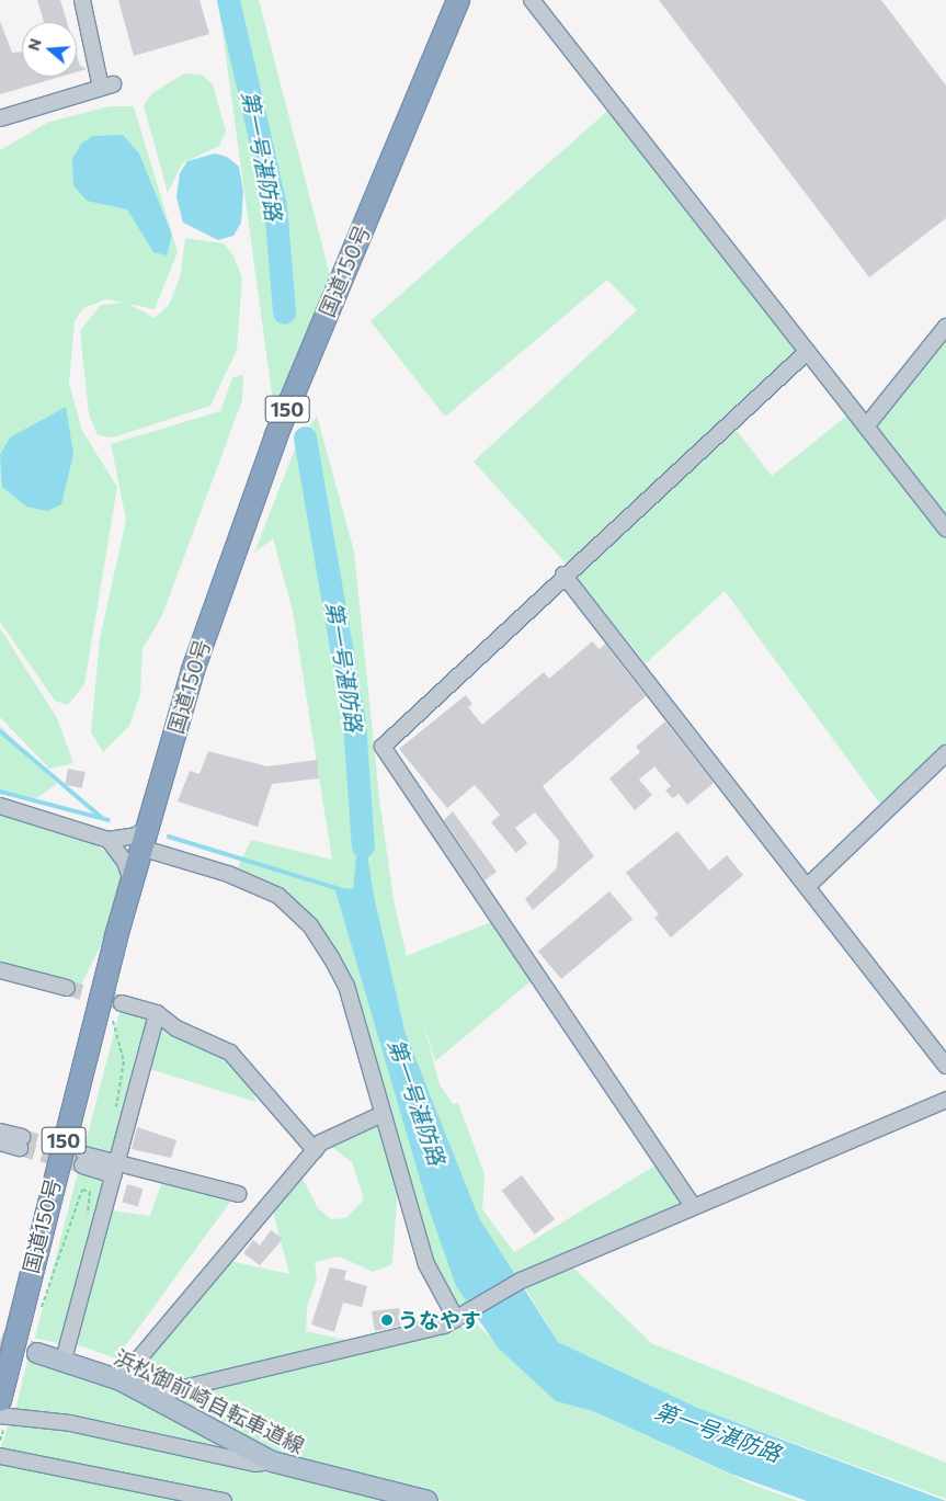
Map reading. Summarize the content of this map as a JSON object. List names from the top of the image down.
{
  "streets": {
    "highway": ["国道150号", "150"],
    "main road": ["浜松御前崎自転車道線"]
  },
  "water": ["第一号湛防路"],
  "places": ["うなやす"],
  "north": "left"
}
